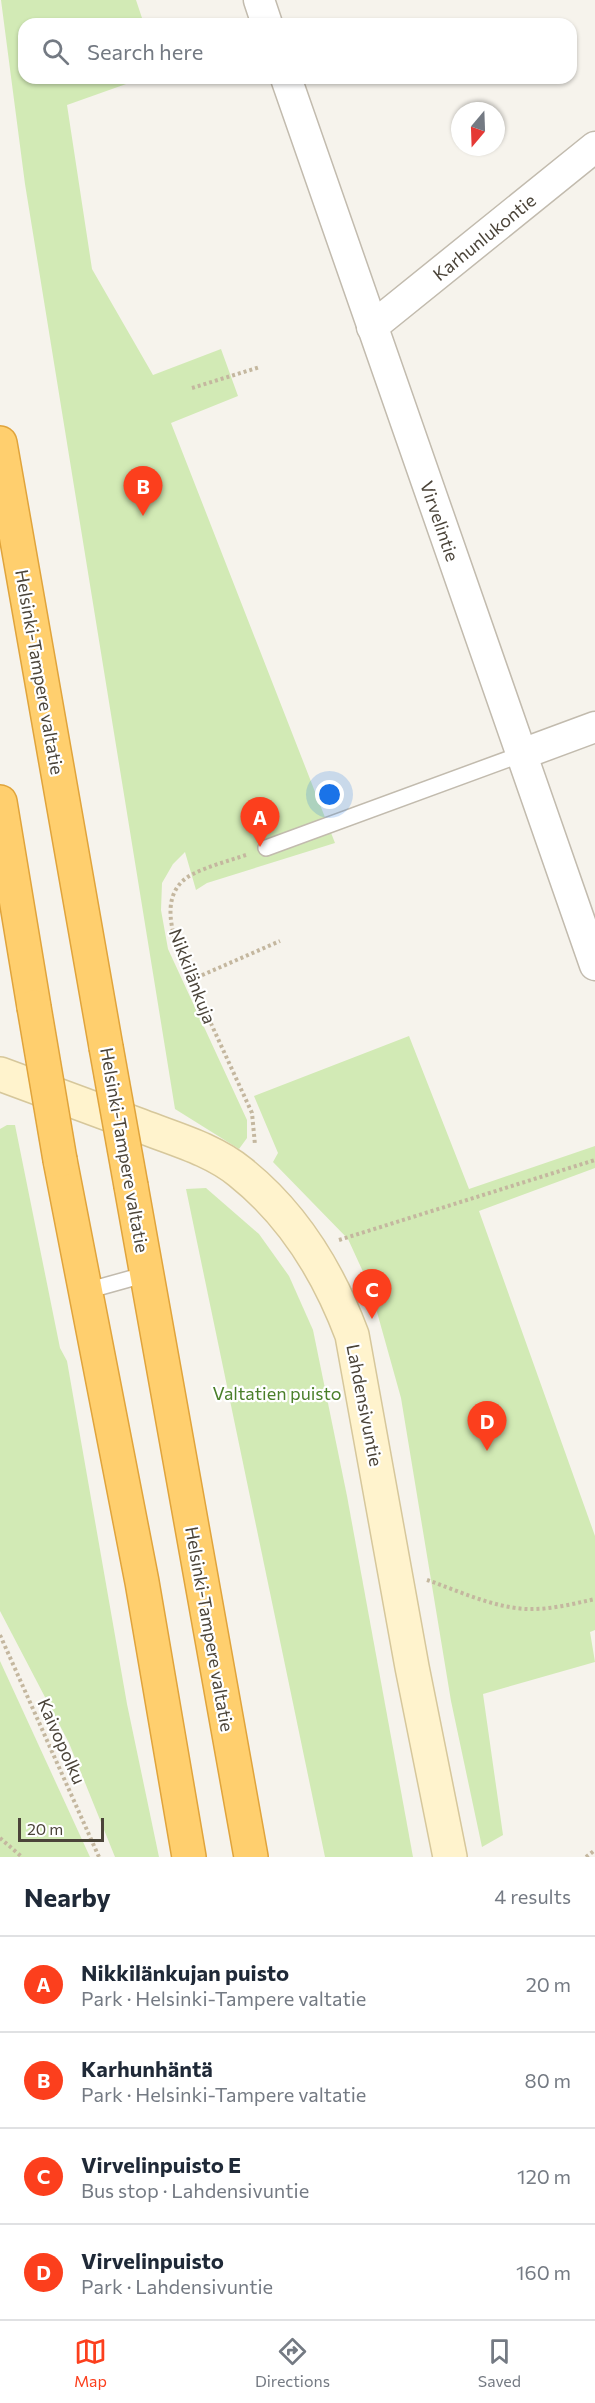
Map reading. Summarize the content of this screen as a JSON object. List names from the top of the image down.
{
  "streets": {
    "highway": ["Helsinki-Tampere valtatie"],
    "main road": ["Lahdensivuntie"],
    "street": ["Karhunlukontie", "Virvelintie"],
    "path": ["Nikkilänkuja", "Kaivopolku"]
  },
  "crossings": [
    ["Karhunlukontie", "Virvelintie"],
    ["Nikkilänkuja", "Lahdensivuntie"]
  ],
  "parks": ["Valtatien puisto"],
  "scale_bar": "20 m",
  "north": "bottom",
  "page": {
    "search": "Search here",
    "pins": [
      "B",
      "A",
      "C",
      "D"
    ],
    "scale": "20 m",
    "heading": ["Nearby", "4 results"],
    "list": [
      {
        "mark": "A",
        "name": "Nikkilänkujan puisto",
        "note": "Park · Helsinki-Tampere valtatie",
        "value": "20 m"
      },
      {
        "mark": "B",
        "name": "Karhunhäntä",
        "note": "Park · Helsinki-Tampere valtatie",
        "value": "80 m"
      },
      {
        "mark": "C",
        "name": "Virvelinpuisto E",
        "note": "Bus stop · Lahdensivuntie",
        "value": "120 m"
      },
      {
        "mark": "D",
        "name": "Virvelinpuisto",
        "note": "Park · Lahdensivuntie",
        "value": "160 m"
      }
    ],
    "nav": ["Map", "Directions", "Saved"]
  }
}
